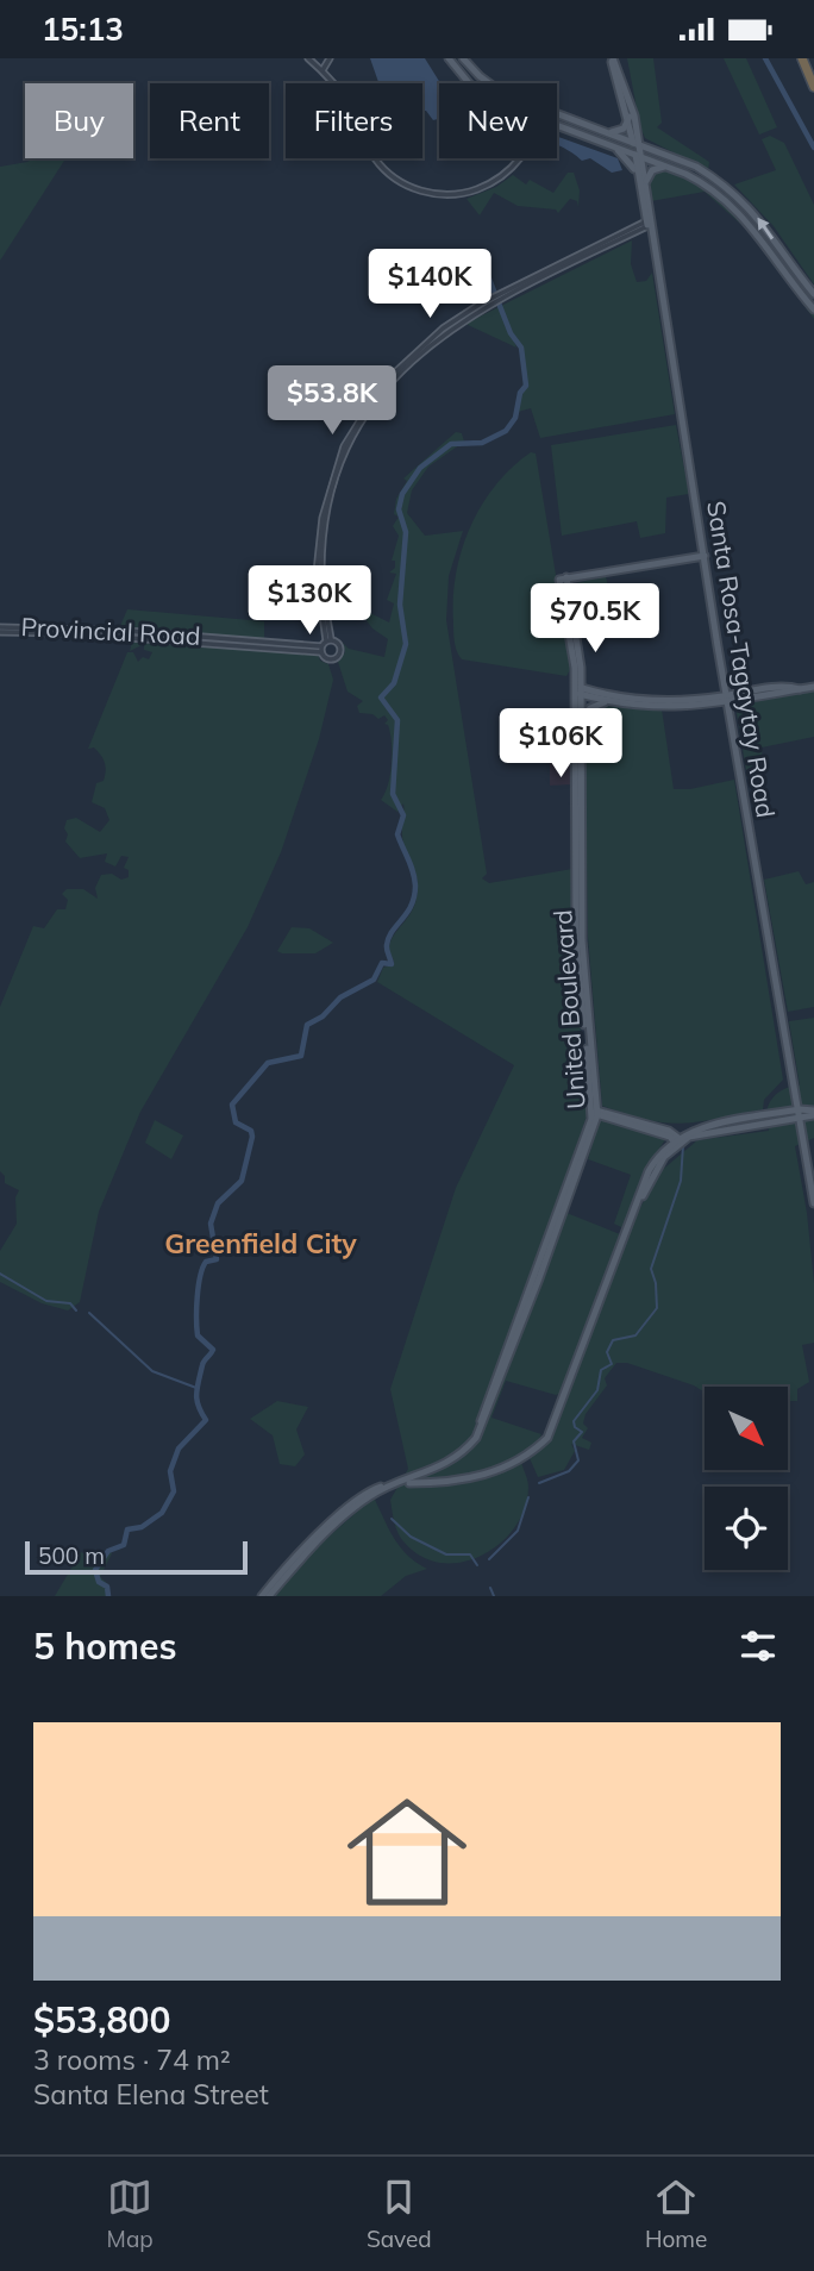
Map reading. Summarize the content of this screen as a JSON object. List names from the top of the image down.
{
  "streets": {
    "main road": ["Santa Rosa-Tagaytay Road", "United Boulevard"],
    "street": ["Provincial Road"]
  },
  "crossings": [
    ["Provincial Road", "Santa Rosa-Tagaytay Road"],
    ["Santa Rosa-Tagaytay Road", "United Boulevard"]
  ],
  "districts": ["Greenfield City"],
  "scale_bar": "500 m",
  "north": "bottom right",
  "page": {
    "status": "15:13",
    "chip": [
      "Buy",
      "Rent",
      "Filters",
      "New"
    ],
    "price": [
      "$140K",
      "$53.8K",
      "$130K",
      "$70.5K",
      "$106K"
    ],
    "scale": "500 m",
    "heading": "5 homes",
    "list": [
      {
        "name": "$53,800",
        "note": "3 rooms · 74 m² · Santa Elena Street"
      }
    ],
    "tabs": ["Map", "Saved", "Home"]
  }
}
